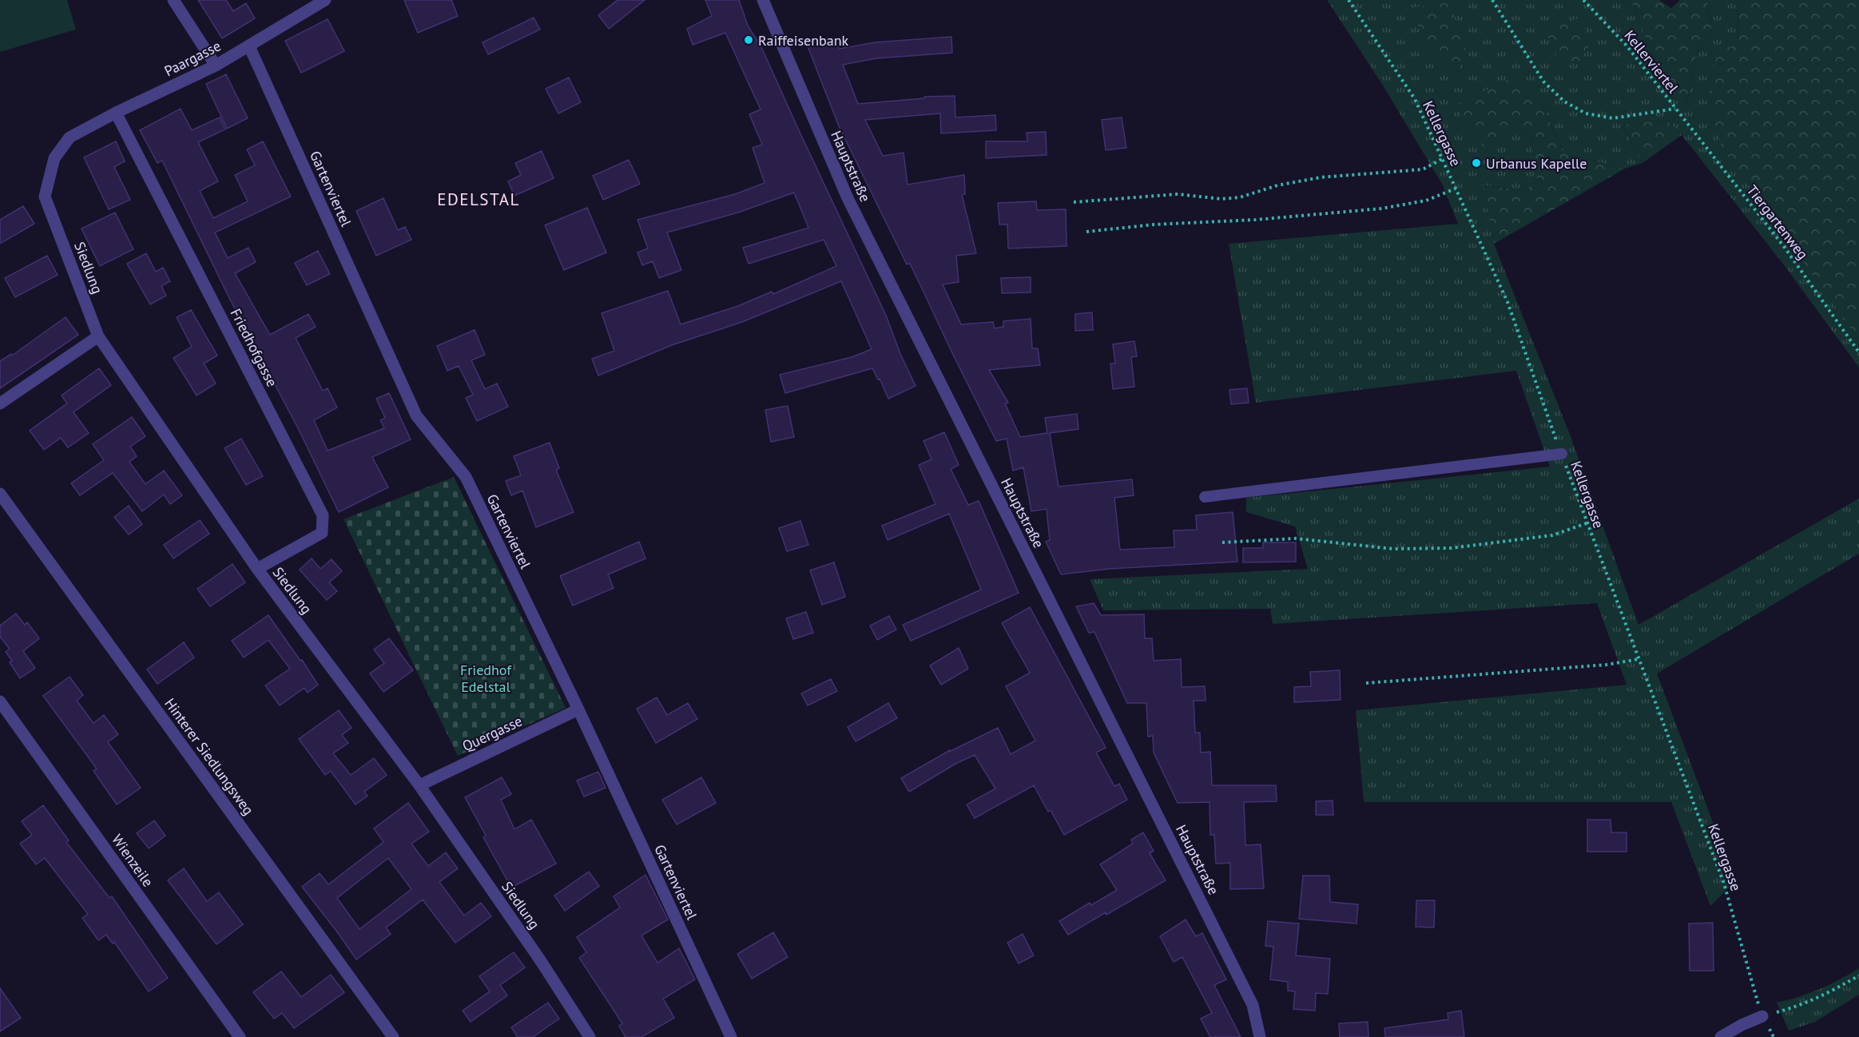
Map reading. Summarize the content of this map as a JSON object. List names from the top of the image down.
{
  "streets": {
    "street": [
      "Paargasse",
      "Hauptstraße",
      "Gartenviertel",
      "Siedlung",
      "Friedhofgasse",
      "Quergasse",
      "Hinterer Siedlungsweg",
      "Wienzeile"
    ],
    "path": ["Kellerviertel", "Kellergasse", "Tiergartenweg"]
  },
  "crossings": [
    ["Paargasse", "Gartenviertel"],
    ["Paargasse", "Siedlung"],
    ["Paargasse", "Friedhofgasse"],
    ["Kellerviertel", "Tiergartenweg"],
    ["Gartenviertel", "Quergasse"],
    ["Siedlung", "Friedhofgasse"],
    ["Siedlung", "Quergasse"]
  ],
  "districts": ["EDELSTAL"],
  "parks": ["Friedhof Edelstal"],
  "places": ["Raiffeisenbank", "Urbanus Kapelle"]
}
